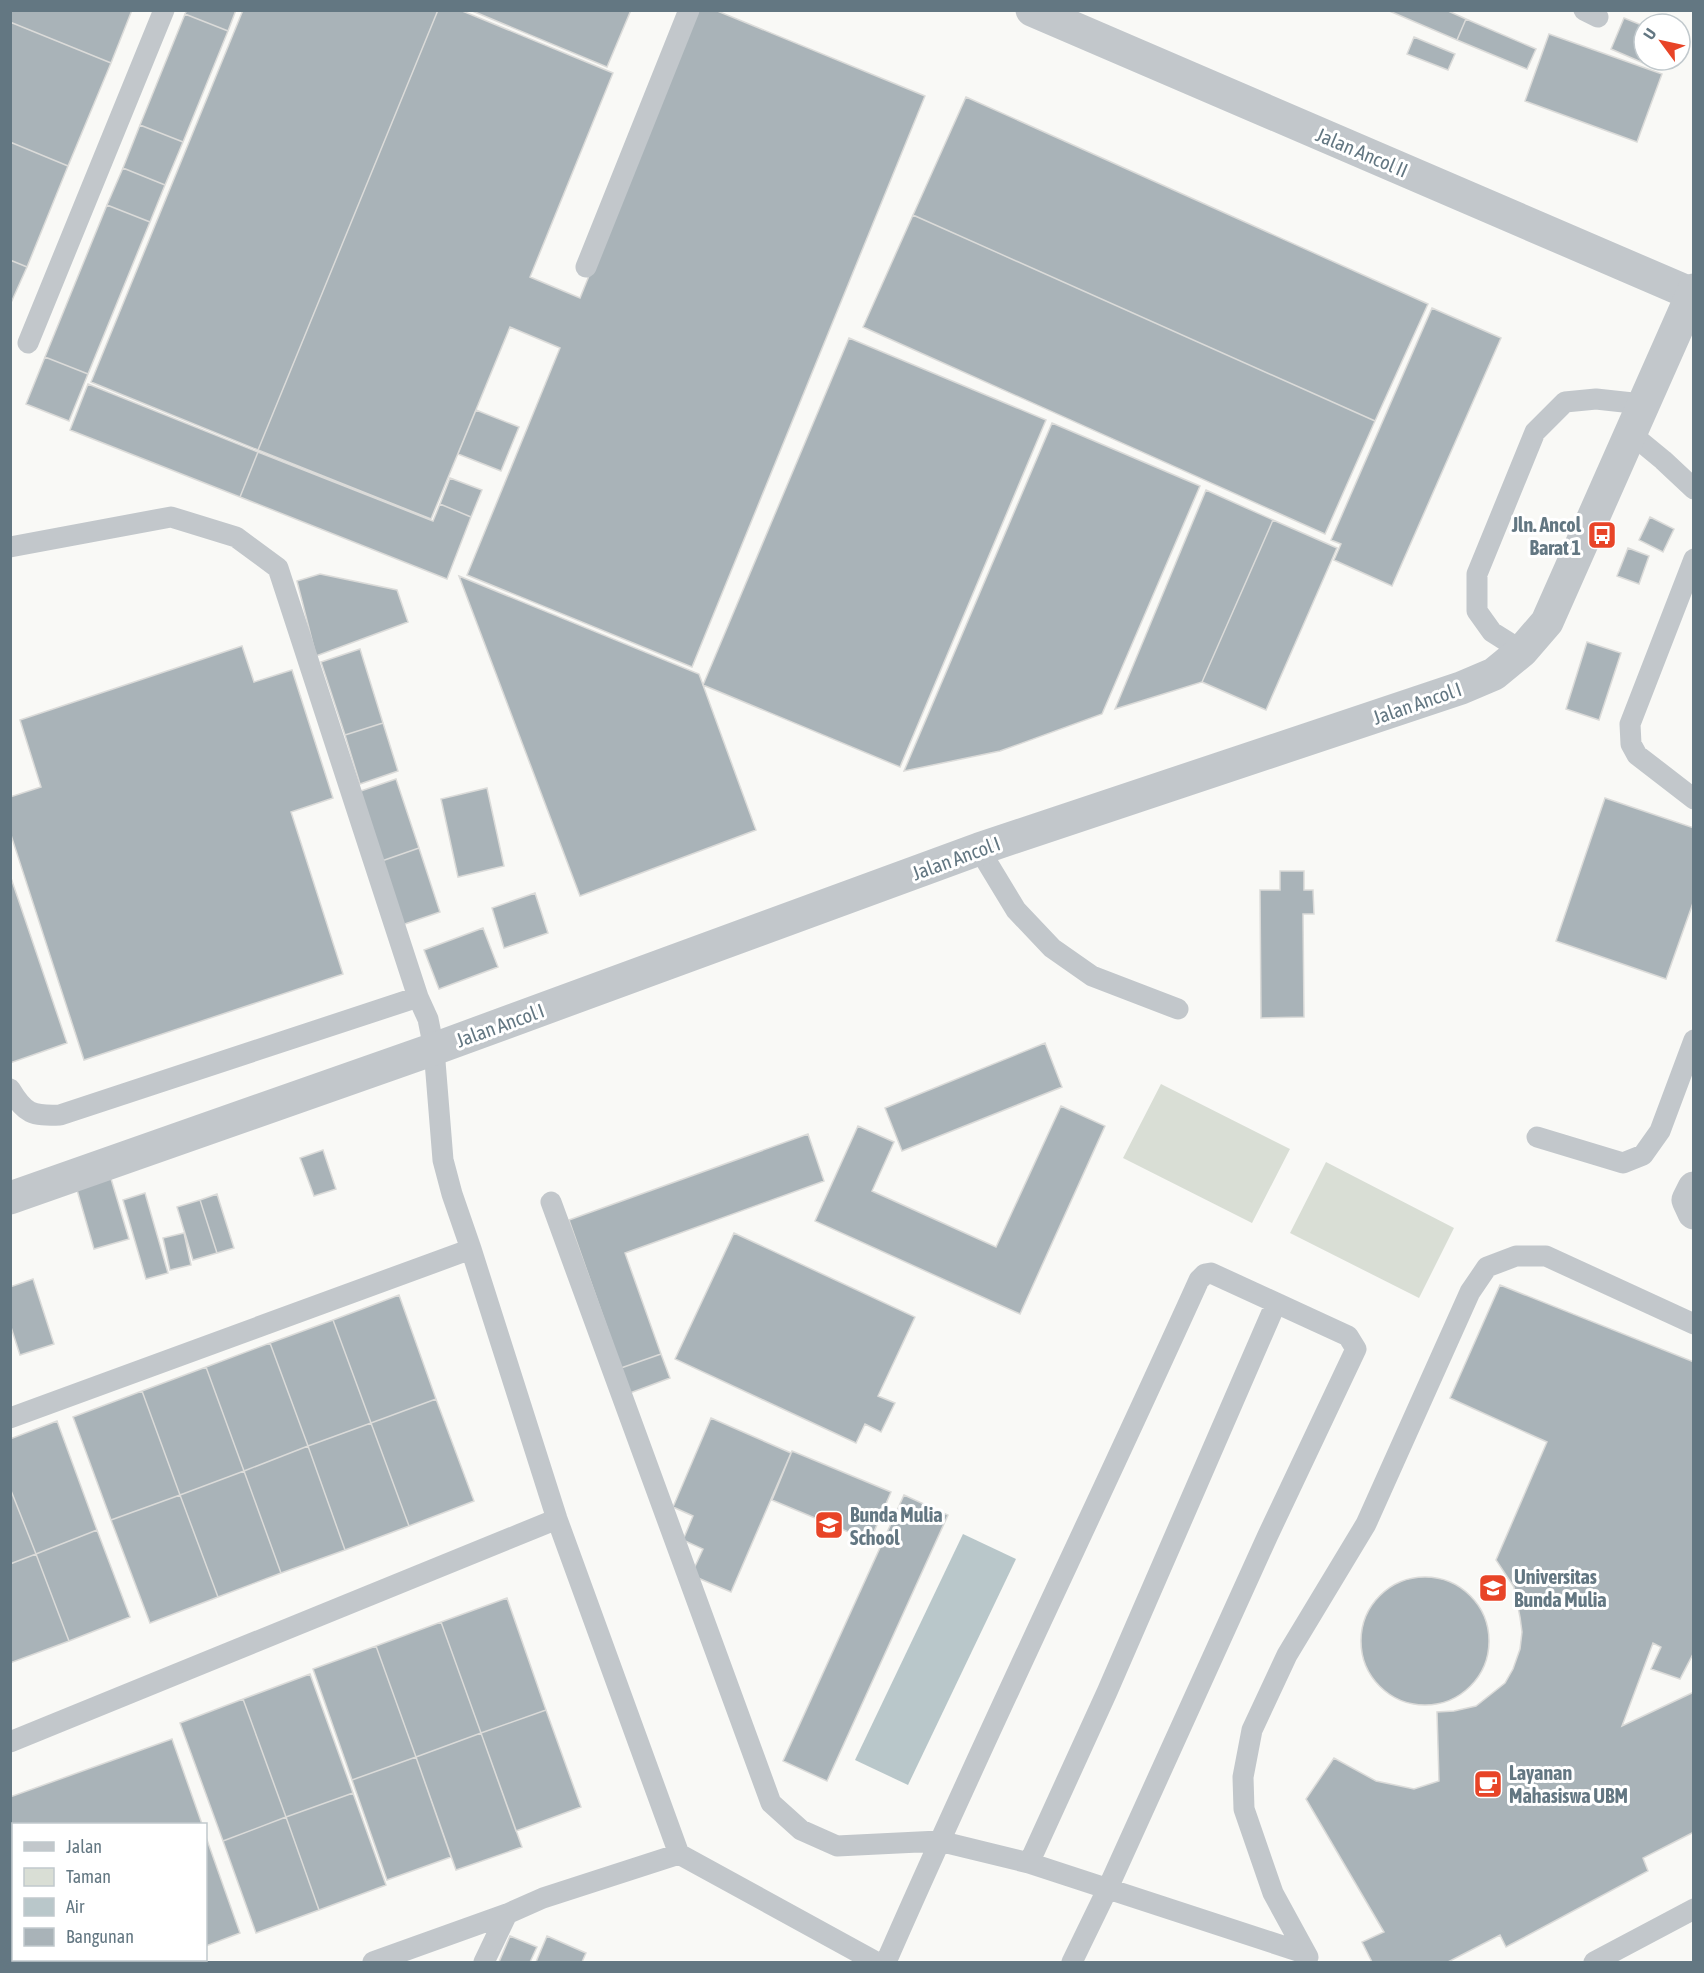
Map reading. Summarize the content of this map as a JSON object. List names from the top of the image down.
{
  "streets": {
    "street": ["Jalan Ancol II", "Jalan Ancol I"]
  },
  "crossings": [
    ["Jalan Ancol II", "Jalan Ancol I"]
  ],
  "places": {
    "bus stop": ["Jln. Ancol Barat 1"],
    "school or university": ["Bunda Mulia School", "Universitas Bunda Mulia"],
    "cafe": ["Layanan Mahasiswa UBM"]
  },
  "legend": [
    "Jalan",
    "Taman",
    "Air",
    "Bangunan"
  ],
  "north": "top left"
}
